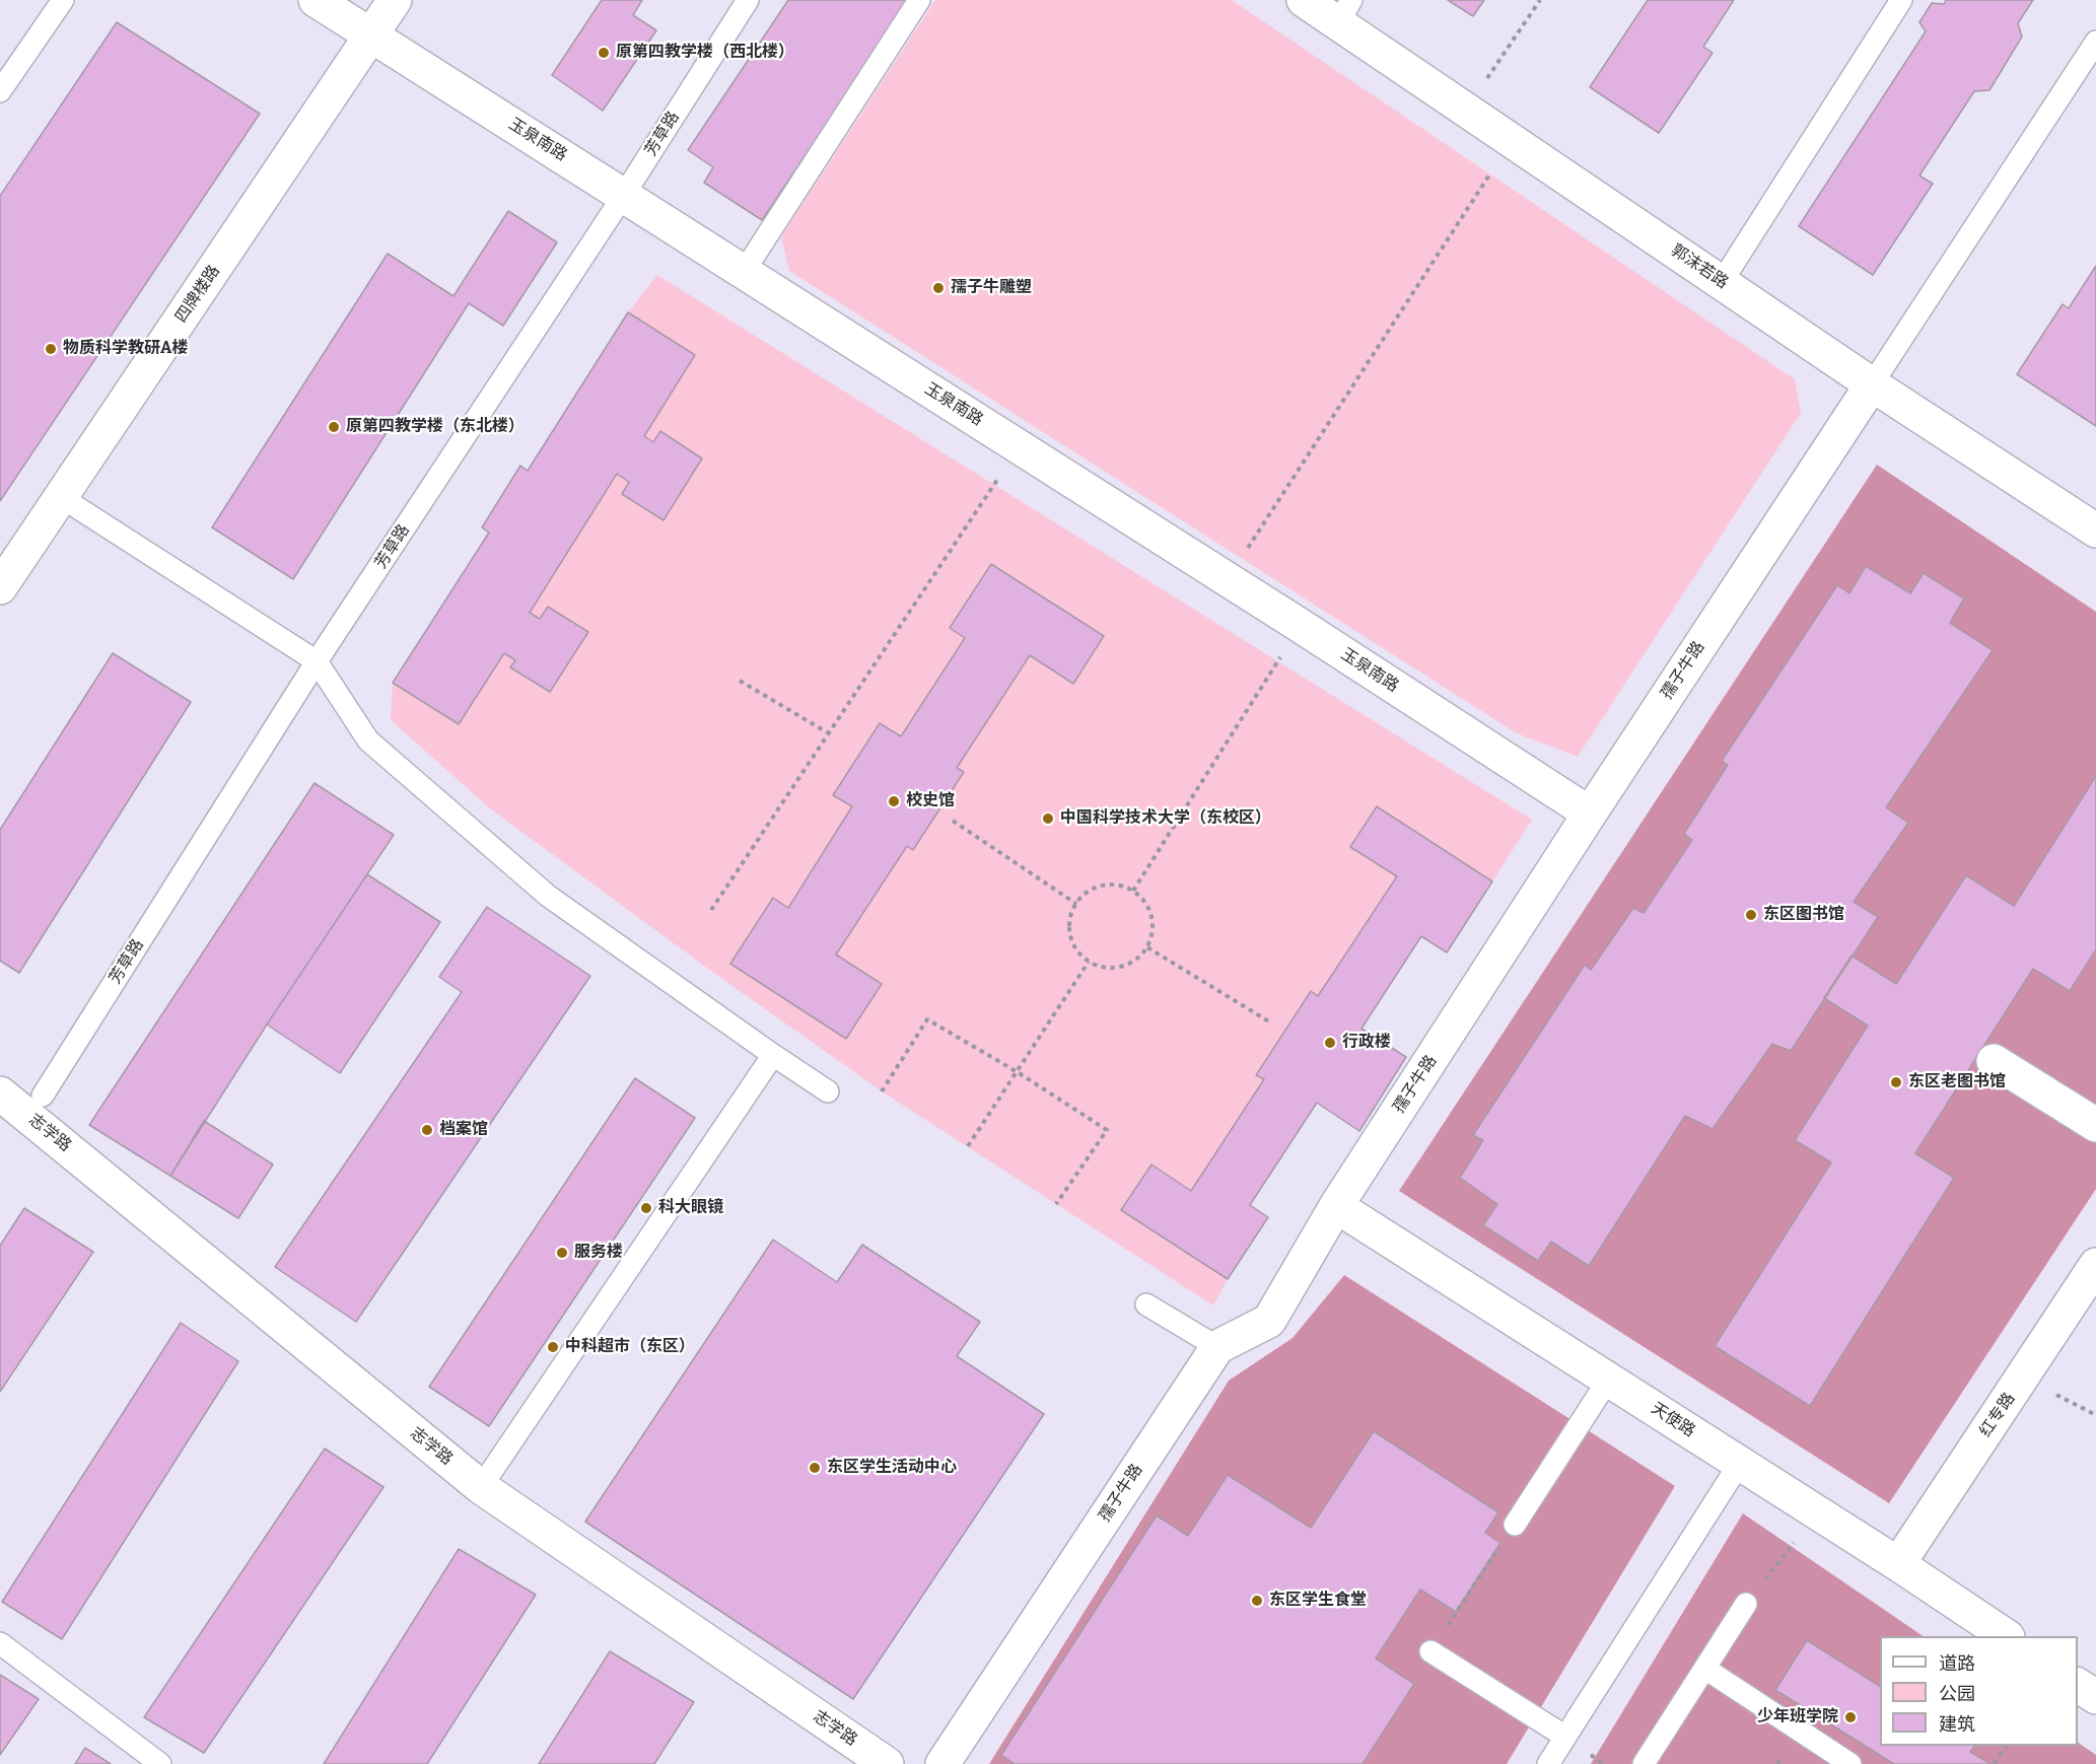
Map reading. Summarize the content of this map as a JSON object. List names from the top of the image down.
{
  "streets": {
    "street": [
      "玉泉南路",
      "郭沫若路",
      "四牌楼路",
      "孺子牛路",
      "志学路",
      "红专路",
      "天使路"
    ],
    "lane": ["芳草路"]
  },
  "crossings": [
    ["芳草路", "玉泉南路"],
    ["玉泉南路", "四牌楼路"],
    ["玉泉南路", "孺子牛路"],
    ["郭沫若路", "孺子牛路"],
    ["孺子牛路", "天使路"],
    ["红专路", "天使路"]
  ],
  "places": [
    "原第四教学楼（西北楼）",
    "孺子牛雕塑",
    "物质科学教研A楼",
    "原第四教学楼（东北楼）",
    "校史馆",
    "中国科学技术大学（东校区）",
    "东区图书馆",
    "行政楼",
    "东区老图书馆",
    "档案馆",
    "科大眼镜",
    "服务楼",
    "中科超市（东区）",
    "东区学生活动中心",
    "东区学生食堂",
    "少年班学院"
  ],
  "legend": ["道路", "公园", "建筑"]
}
